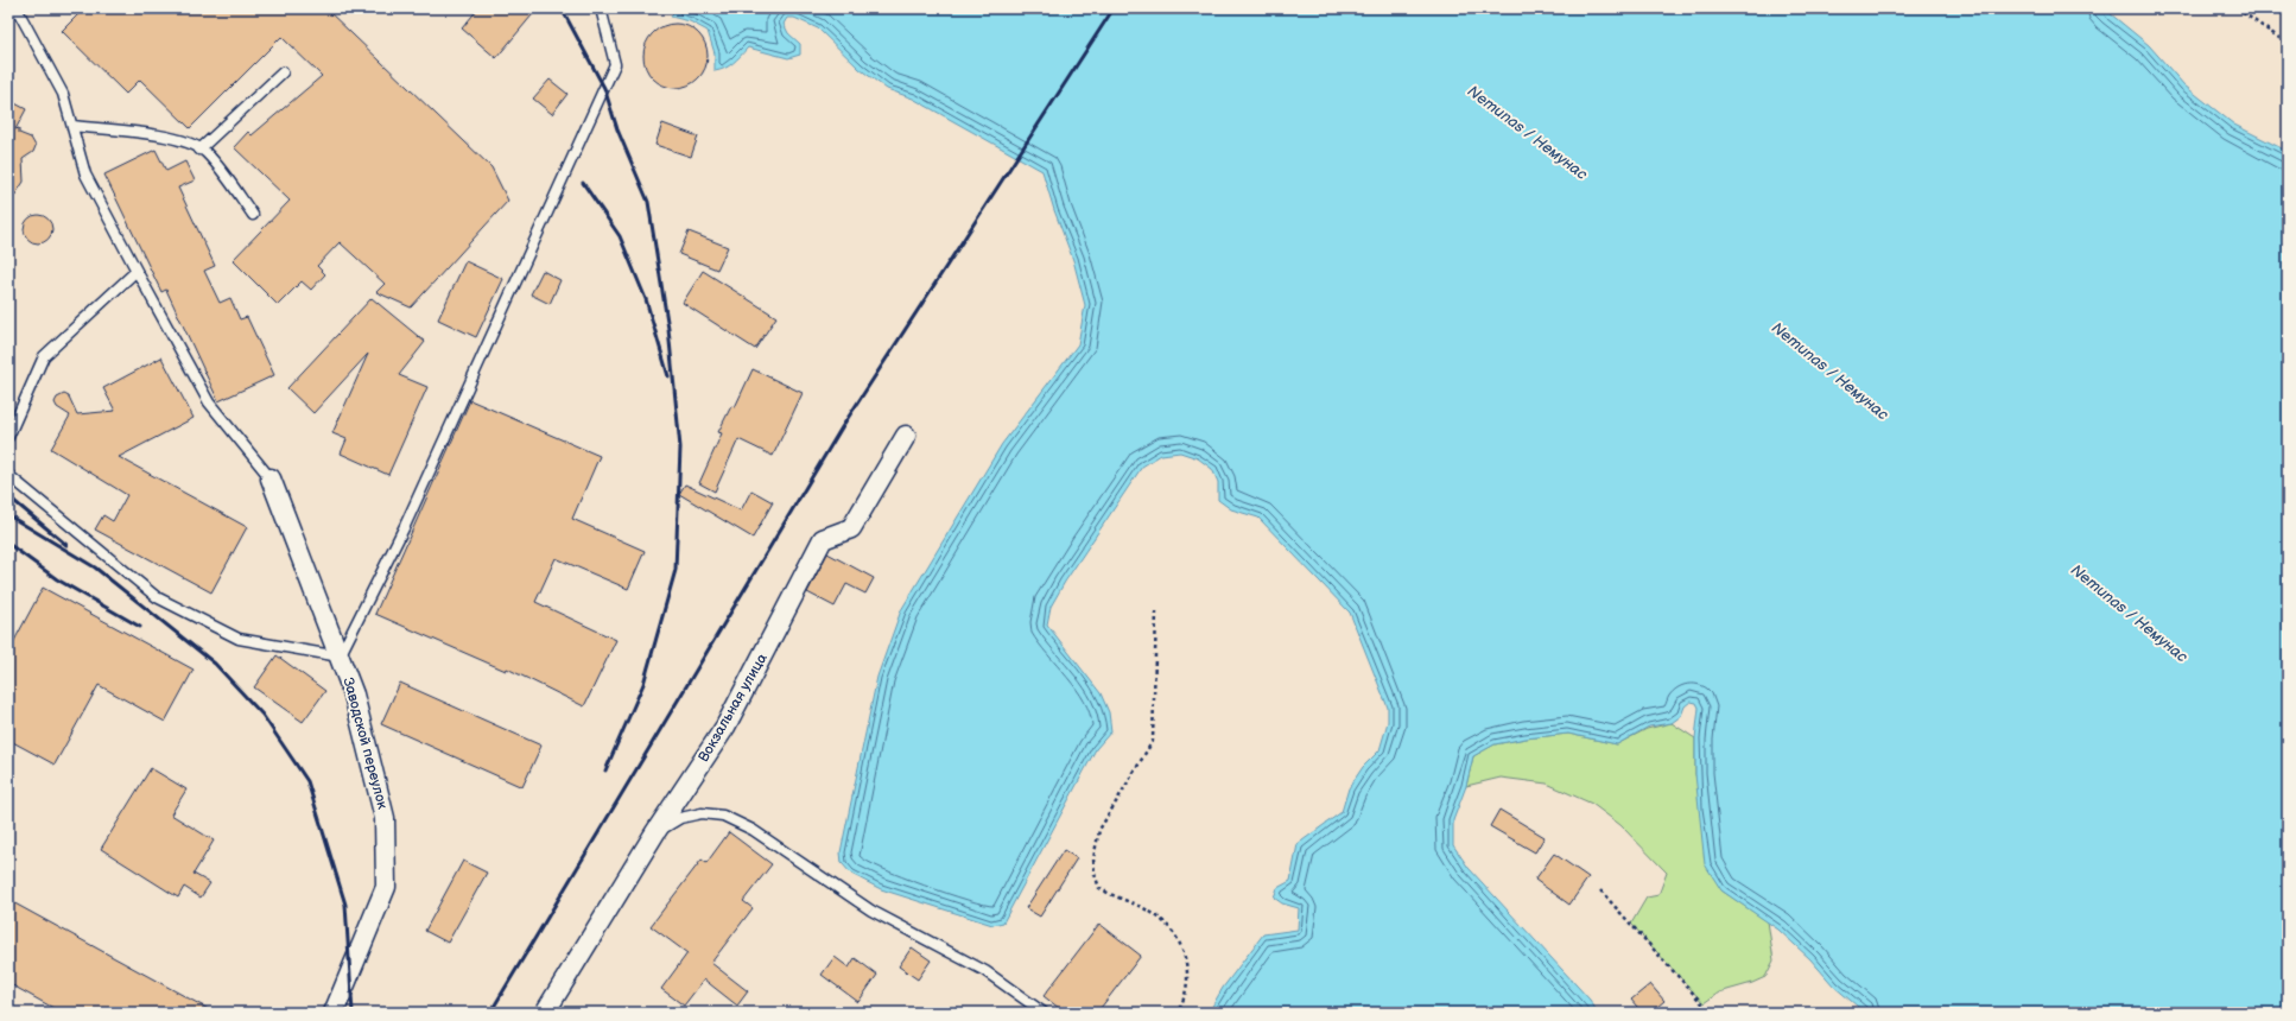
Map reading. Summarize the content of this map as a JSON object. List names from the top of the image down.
{
  "streets": {
    "street": ["Вокзальная улица", "Заводской переулок"]
  },
  "water": ["Nemunas / Немунас"]
}
